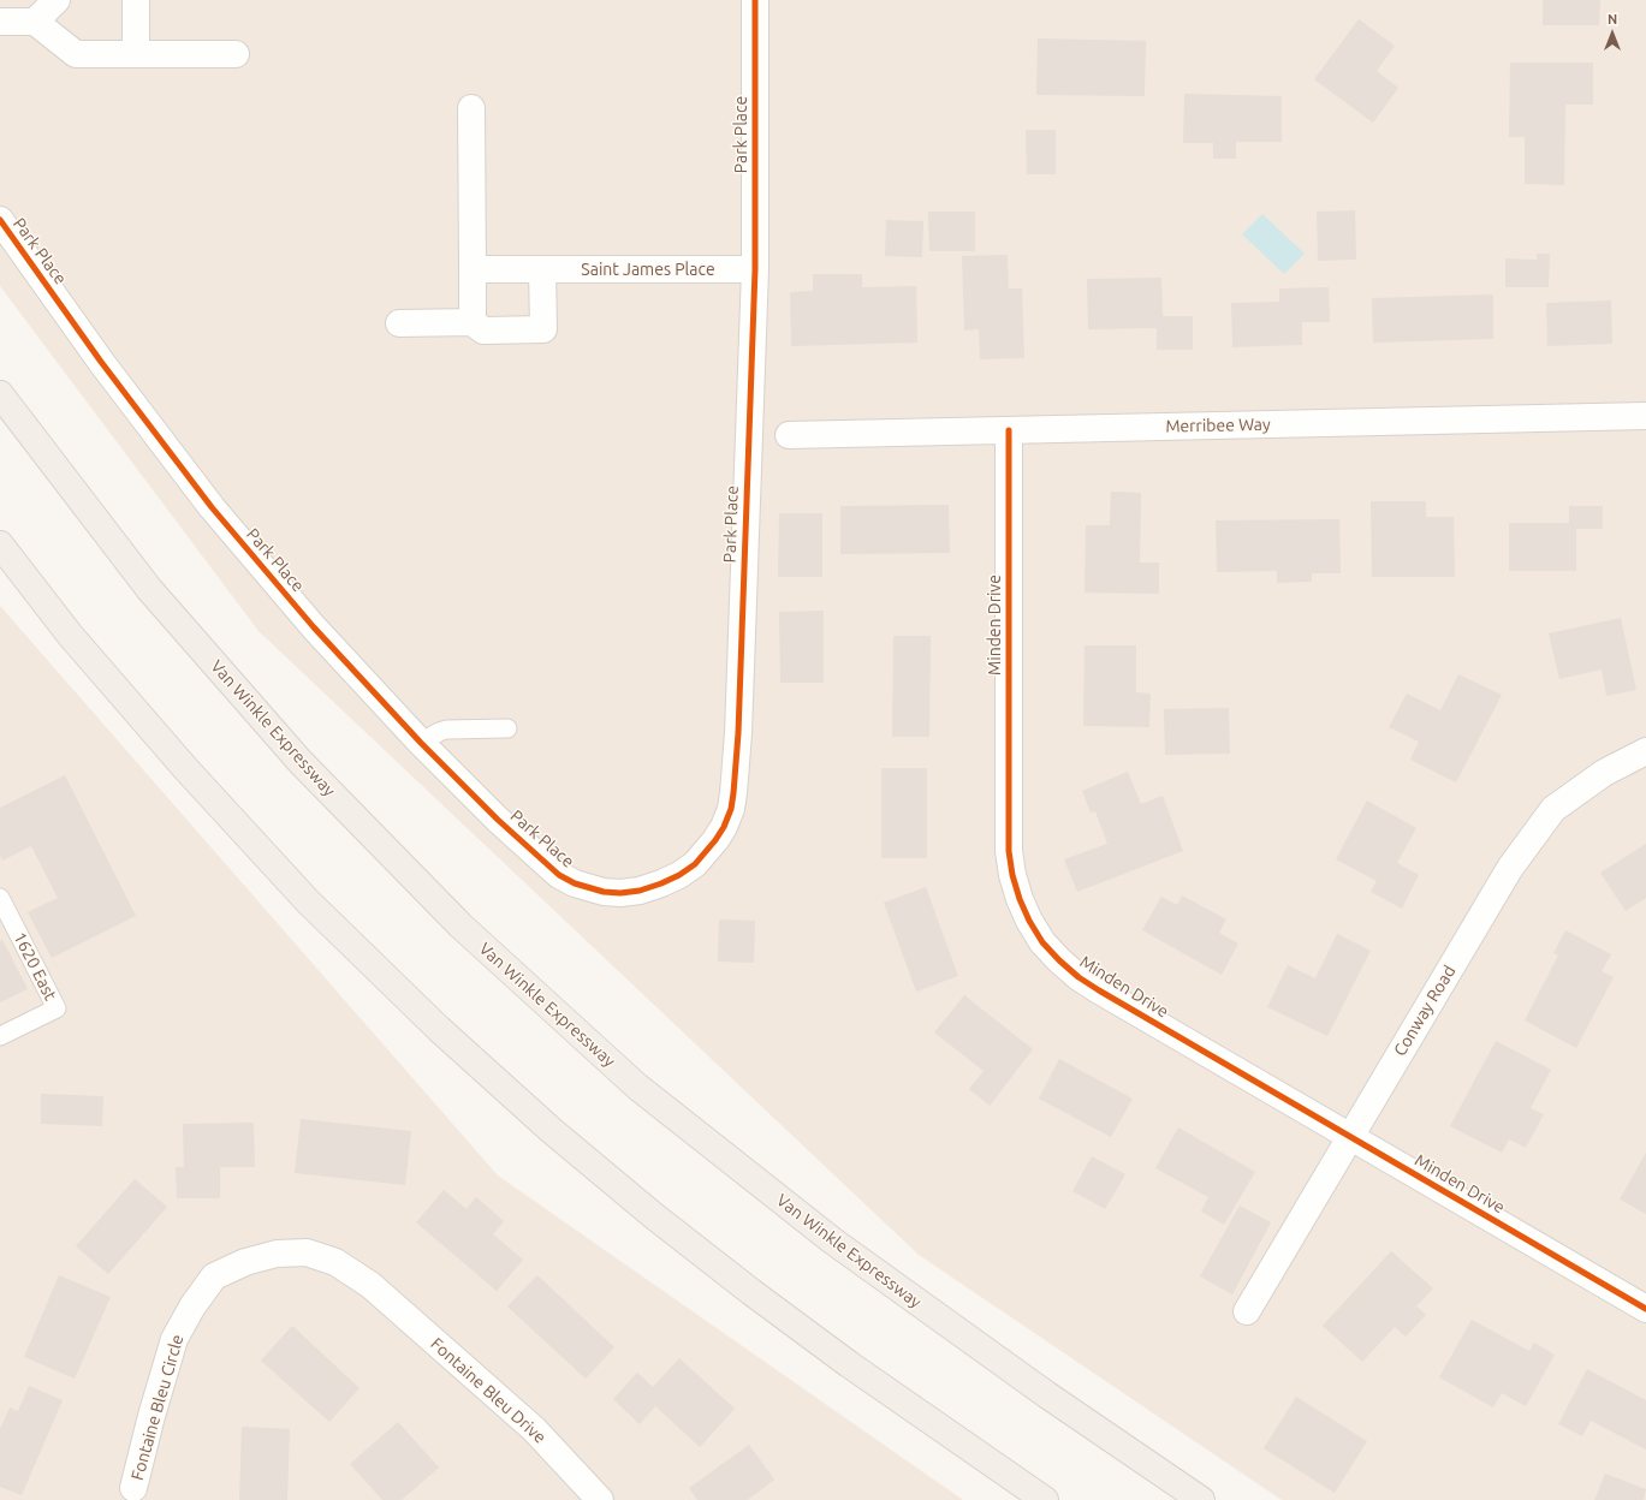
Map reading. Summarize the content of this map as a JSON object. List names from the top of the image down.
{
  "streets": {
    "main road": ["Van Winkle Expressway"],
    "street": [
      "Park Place",
      "Saint James Place",
      "Merribee Way",
      "Minden Drive",
      "Conway Road",
      "Fontaine Bleu Drive",
      "Fontaine Bleu Circle"
    ],
    "lane": ["1620 East"]
  },
  "crossings": [
    ["Park Place", "Saint James Place"],
    ["Merribee Way", "Minden Drive"],
    ["Minden Drive", "Conway Road"],
    ["Fontaine Bleu Drive", "Fontaine Bleu Circle"]
  ],
  "north": "top"
}
